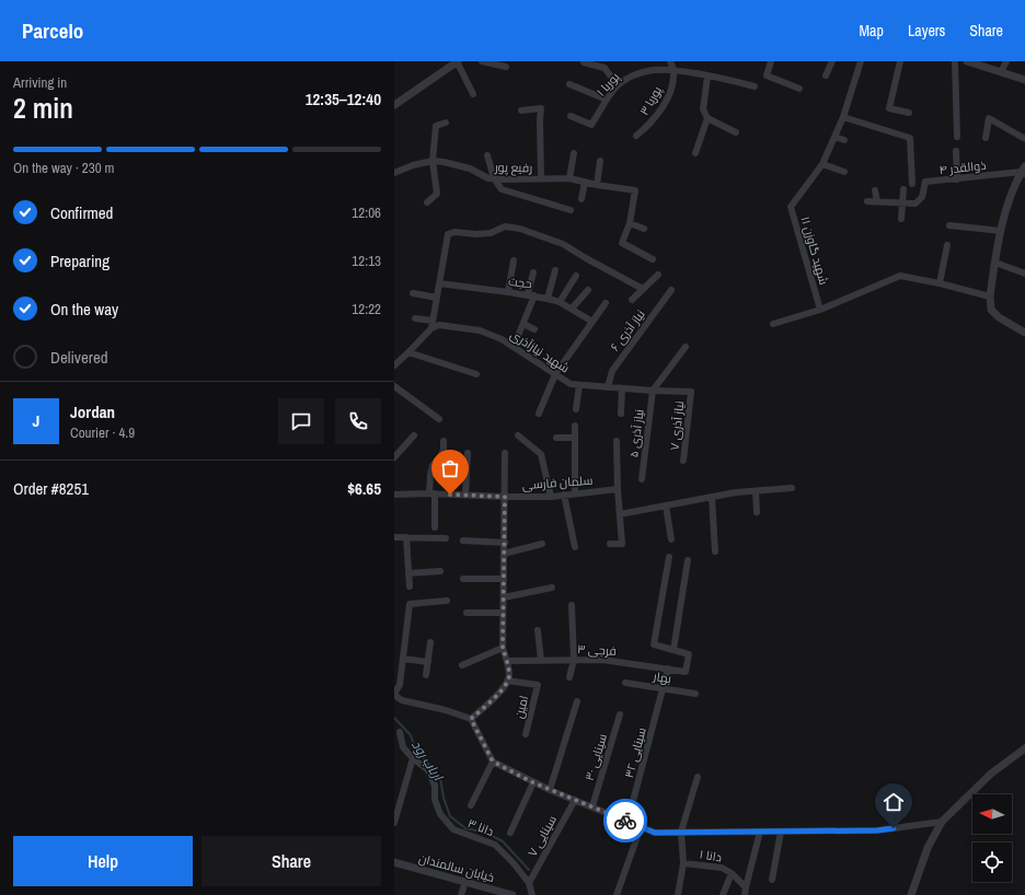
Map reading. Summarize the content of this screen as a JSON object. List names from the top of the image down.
{
  "streets": {
    "street": [
      "پوریا ۱",
      "پوریا ۳",
      "رفیع پور",
      "ذوالقدر ۴",
      "شهید گاوزن ۱۱",
      "حجت",
      "نیاز آذری ۶",
      "شهید نیازآذری",
      "نیاز آذری ۷",
      "نیاز آذری ۵",
      "سلمان فارسی",
      "فرجی ۳",
      "بهار",
      "امین",
      "سینایی ۳۲",
      "سینایی ۳۰",
      "دانا ۳",
      "سینایی ۷",
      "دانا ۱",
      "خیابان سالمندان"
    ]
  },
  "crossings": [
    ["پوریا ۱", "پوریا ۳"],
    ["نیاز آذری ۶", "شهید نیازآذری"],
    ["شهید نیازآذری", "نیاز آذری ۷"],
    ["شهید نیازآذری", "نیاز آذری ۵"],
    ["فرجی ۳", "سینایی ۳۲"],
    ["بهار", "سینایی ۳۲"],
    ["دانا ۳", "سینایی ۷"]
  ],
  "water": ["ارباب رود"],
  "north": "left",
  "page": {
    "header": "Parcelo",
    "nav": ["Map", "Layers", "Share"],
    "heading": ["2 min", "Arriving in", "12:35–12:40"],
    "panel": [
      "Jordan",
      "Courier · 4.9",
      "Order #8251",
      "$6.65"
    ],
    "bar": "On the way · 230 m",
    "list": [
      ["Confirmed", "12:06"],
      ["Preparing", "12:13"],
      ["On the way", "12:22"],
      "Delivered"
    ],
    "round": "J",
    "buttons": ["Help", "Share"]
  }
}
